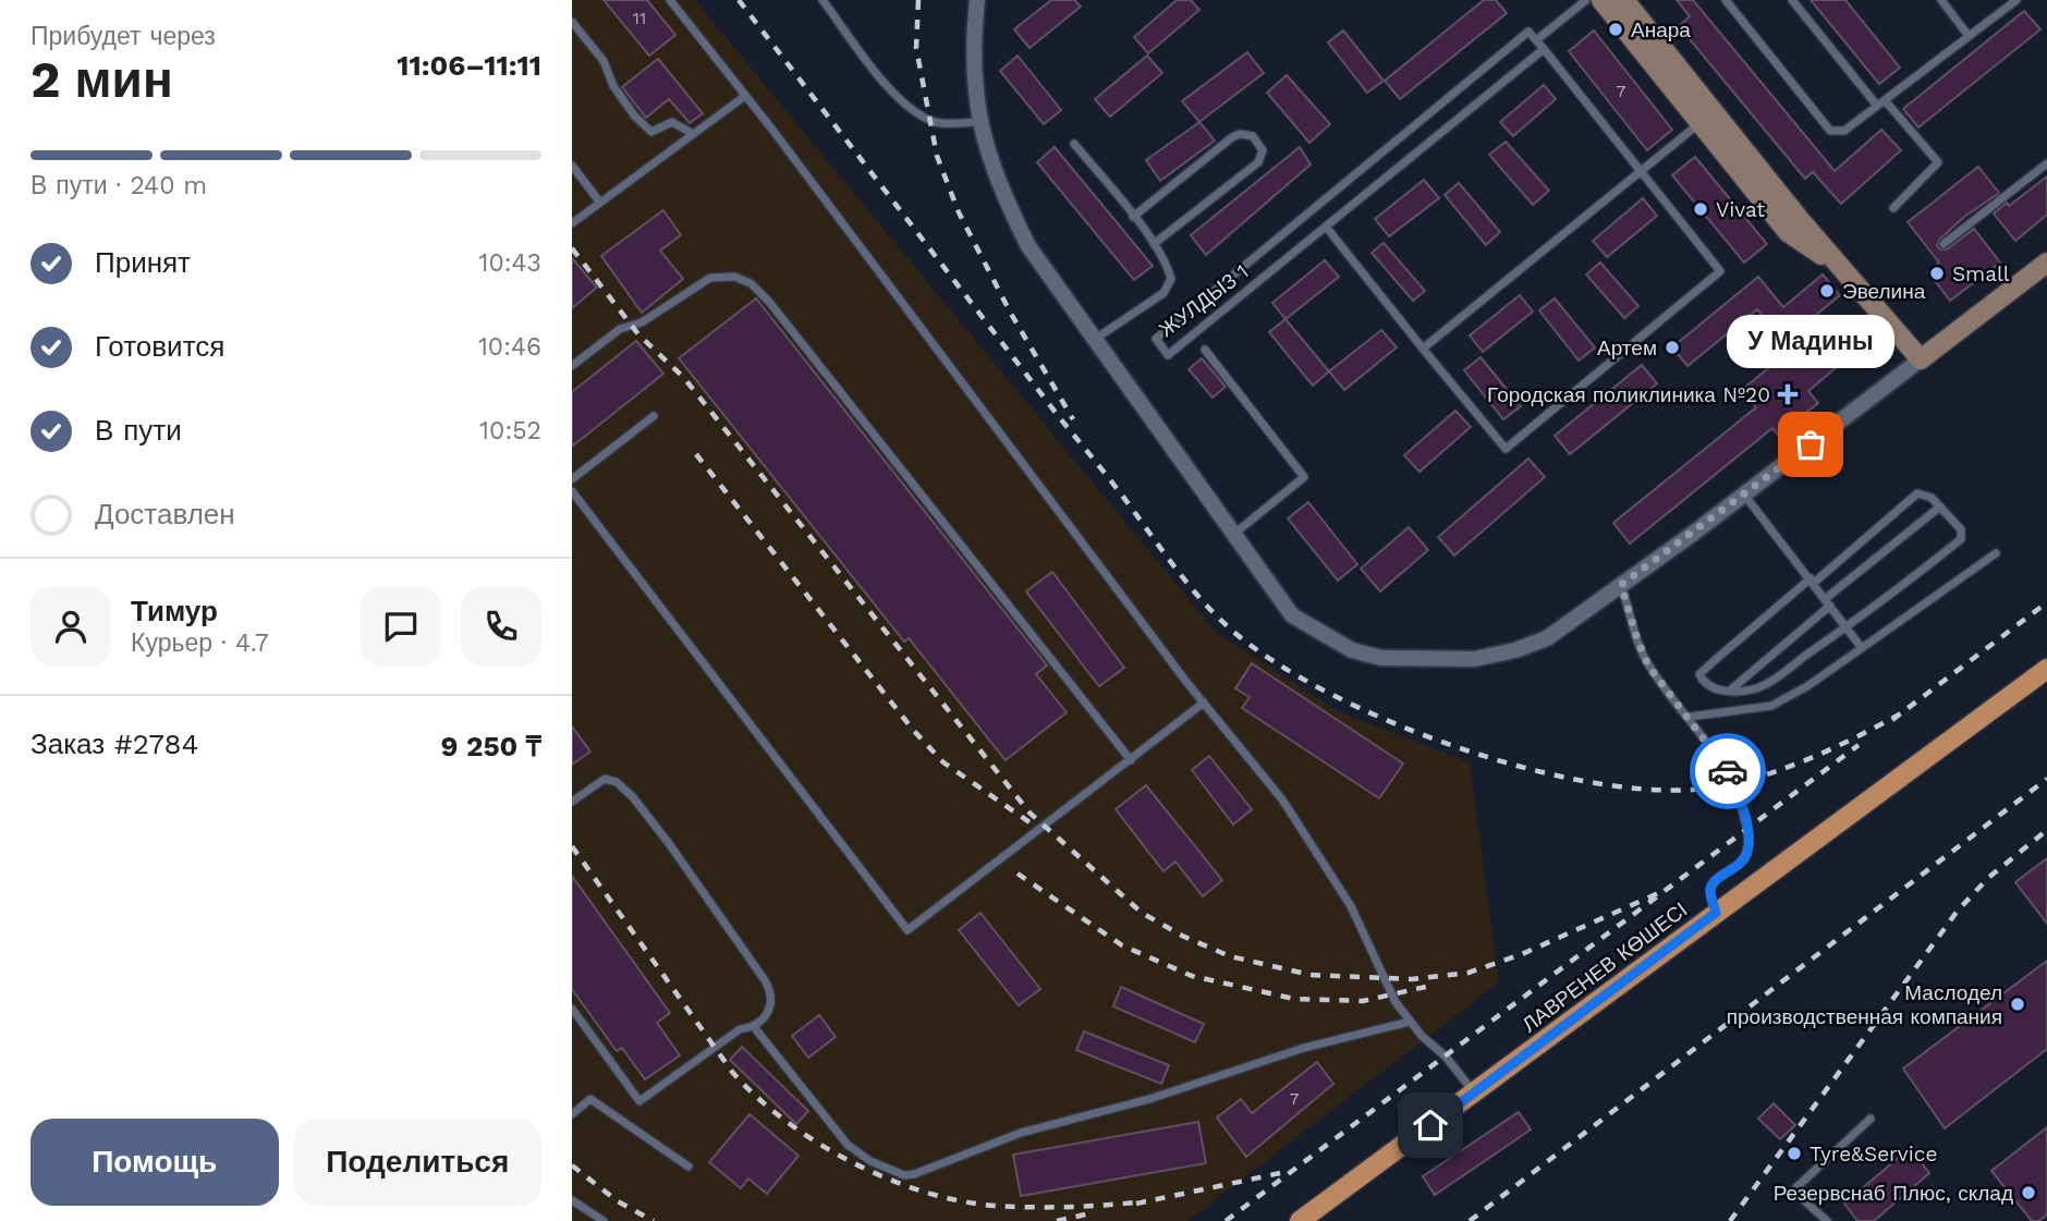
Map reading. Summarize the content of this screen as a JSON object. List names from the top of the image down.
{
  "streets": {
    "main road": ["ЛАВРЕНЕВ КӨШЕСІ"],
    "lane": ["ЖУЛДЫЗ 1"]
  },
  "places": {
    "other": [
      "Анара",
      "Vivat",
      "Small",
      "Эвелина",
      "Артем",
      "У Мадины",
      "Маслодел производственная компания",
      "Tyre&Service",
      "Резервснаб Плюс, склад"
    ],
    "health": ["Городская поликлиника №20"]
  },
  "house_numbers": ["11", "7", "7"],
  "page": {
    "heading": ["2 мин", "Прибудет через", "11:06–11:11"],
    "panel": [
      "Тимур",
      "Курьер · 4.7",
      "Заказ #2784",
      "9 250 ₸"
    ],
    "bar": "В пути · 240 m",
    "list": [
      ["Принят", "10:43"],
      ["Готовится", "10:46"],
      ["В пути", "10:52"],
      "Доставлен"
    ],
    "bubble": "У Мадины",
    "buttons": ["Помощь", "Поделиться"]
  }
}
